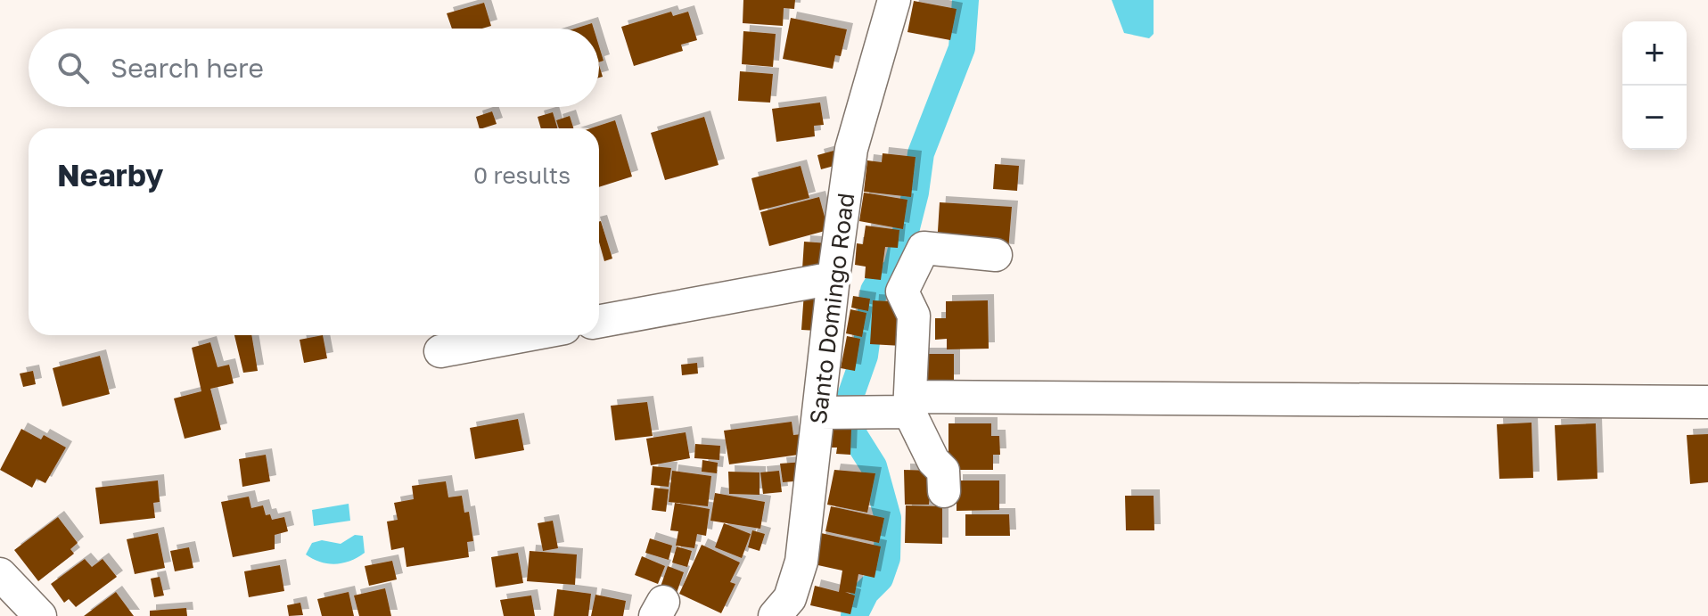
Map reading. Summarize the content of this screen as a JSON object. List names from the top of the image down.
{
  "streets": {
    "street": ["Santo Domingo Road"]
  },
  "page": {
    "map_buttons": ["+", "−"],
    "search": "Search here",
    "heading": ["Nearby", "0 results"]
  }
}
